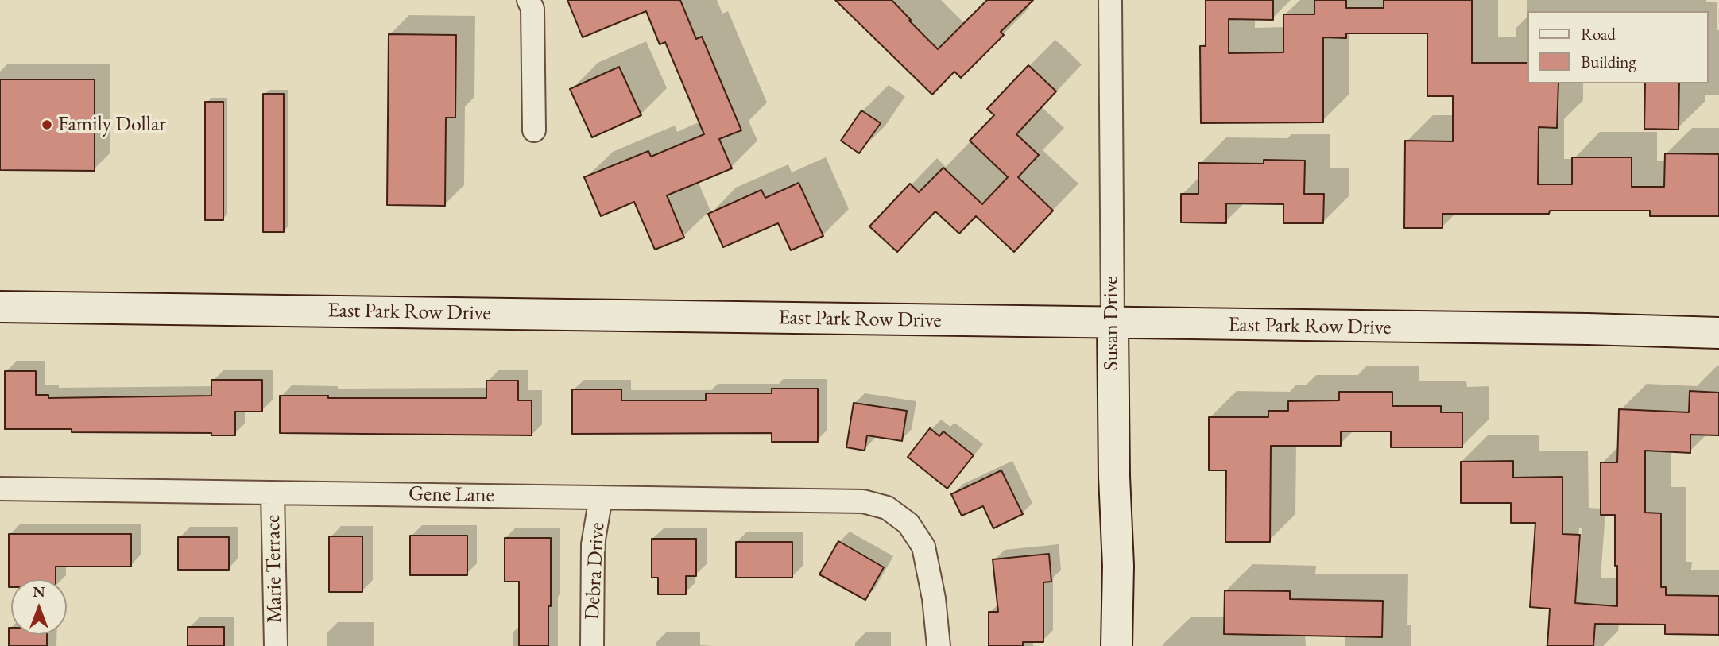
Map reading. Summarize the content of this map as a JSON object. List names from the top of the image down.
{
  "streets": {
    "main road": ["East Park Row Drive", "Susan Drive"],
    "street": ["Gene Lane", "Marie Terrace", "Debra Drive"]
  },
  "crossings": [
    ["East Park Row Drive", "Susan Drive"],
    ["Gene Lane", "Marie Terrace"],
    ["Gene Lane", "Debra Drive"]
  ],
  "places": ["Family Dollar"],
  "legend": ["Road", "Building"],
  "north": "top"
}
